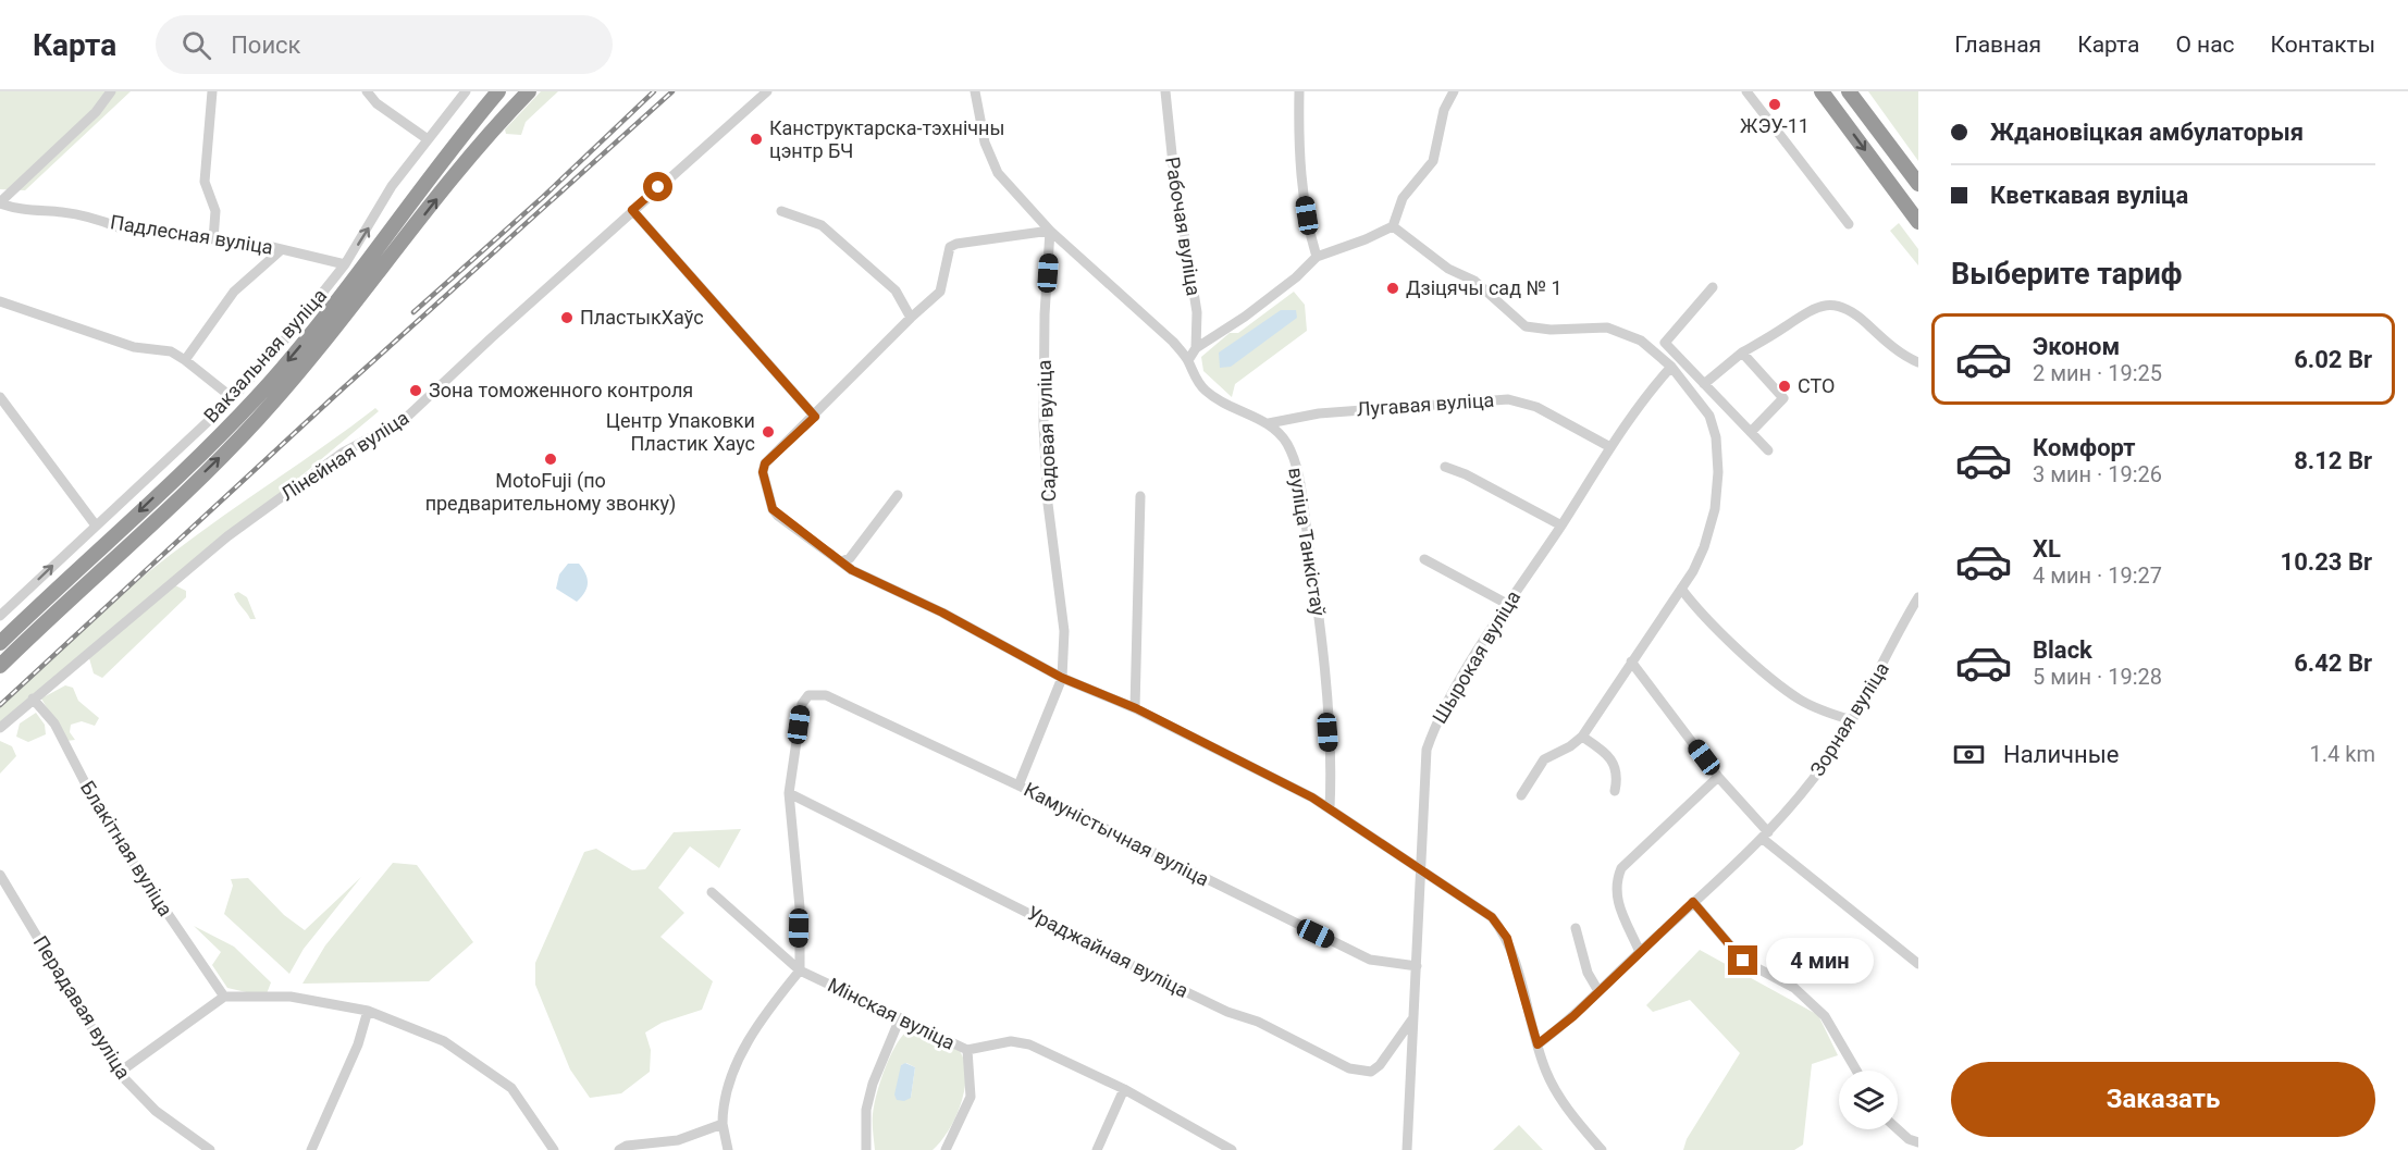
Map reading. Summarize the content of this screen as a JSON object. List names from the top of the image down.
{
  "streets": {
    "street": [
      "Рабочая вуліца",
      "Падлесная вуліца",
      "Вакзальная вуліца",
      "Лугавая вуліца",
      "Садовая вуліца",
      "Лінейная вуліца",
      "вуліца Танкістаў",
      "Шырокая вуліца",
      "Зорная вуліца",
      "Камуністычная вуліца",
      "Блакітная вуліца",
      "Ураджайная вуліца",
      "Перадавая вуліца",
      "Мінская вуліца"
    ]
  },
  "crossings": [
    ["Падлесная вуліца", "Вакзальная вуліца"],
    ["Лугавая вуліца", "вуліца Танкістаў"],
    ["Лугавая вуліца", "Шырокая вуліца"],
    ["Садовая вуліца", "Камуністычная вуліца"],
    ["Лінейная вуліца", "Блакітная вуліца"],
    ["Шырокая вуліца", "Камуністычная вуліца"],
    ["Шырокая вуліца", "Ураджайная вуліца"],
    ["Камуністычная вуліца", "Ураджайная вуліца"]
  ],
  "one_way": ["Вакзальная вуліца"],
  "places": [
    "ЖЭУ-11",
    "Канструктарска-тэхнічны цэнтр БЧ",
    "Дзіцячы сад № 1",
    "ПластыкХаўс",
    "СТО",
    "Зона томоженного контроля",
    "Центр Упаковки Пластик Хаус",
    "MotoFuji (по предварительному звонку)"
  ],
  "page": {
    "header": "Карта",
    "search": "Поиск",
    "nav": [
      "Главная",
      "Карта",
      "О нас",
      "Контакты"
    ],
    "banner": ["Ждановіцкая амбулаторыя", "Кветкавая вуліца"],
    "heading": "Выберите тариф",
    "list": [
      {
        "name": "Эконом",
        "note": "2 мин · 19:25",
        "value": "6.02 Br"
      },
      {
        "name": "Комфорт",
        "note": "3 мин · 19:26",
        "value": "8.12 Br"
      },
      {
        "name": "XL",
        "note": "4 мин · 19:27",
        "value": "10.23 Br"
      },
      {
        "name": "Black",
        "note": "5 мин · 19:28",
        "value": "6.42 Br"
      }
    ],
    "pay": ["Наличные", "1.4 km"],
    "bubble": "4 мин",
    "buttons": "Заказать"
  }
}
